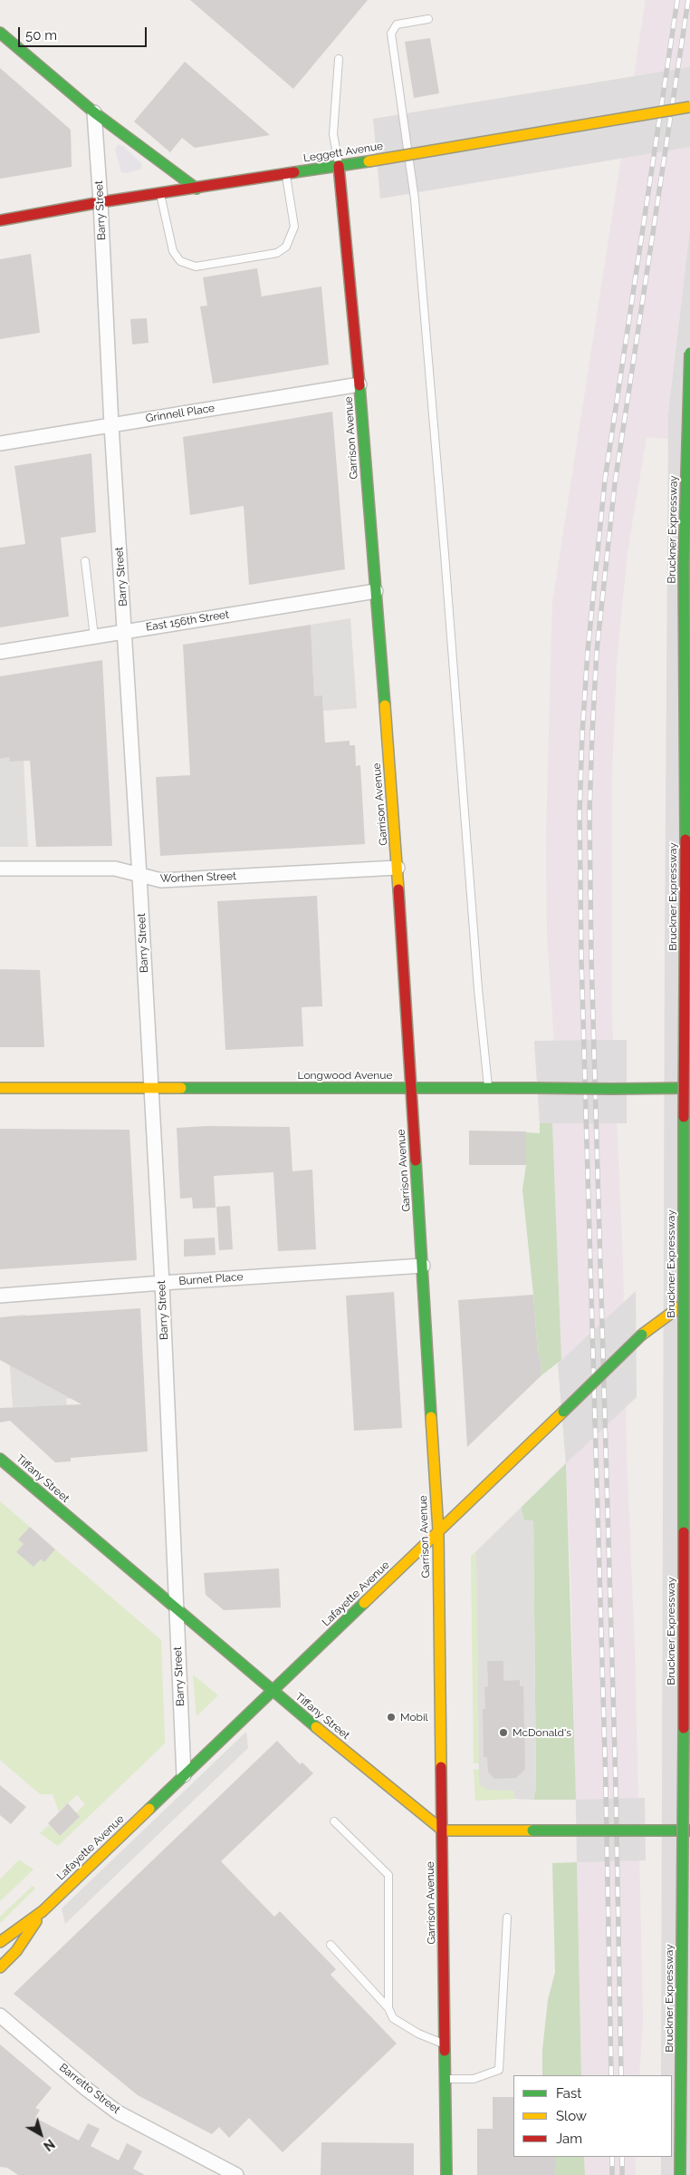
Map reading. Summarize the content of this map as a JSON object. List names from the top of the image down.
{
  "streets": {
    "main road": [
      "Leggett Avenue",
      "Garrison Avenue",
      "Bruckner Expressway",
      "Longwood Avenue",
      "Tiffany Street",
      "Lafayette Avenue"
    ],
    "street": [
      "Barry Street",
      "Grinnell Place",
      "East 156th Street",
      "Worthen Street",
      "Burnet Place",
      "Barretto Street"
    ]
  },
  "crossings": [
    ["Leggett Avenue", "Barry Street"],
    ["Leggett Avenue", "Garrison Avenue"],
    ["Barry Street", "Grinnell Place"],
    ["Barry Street", "East 156th Street"],
    ["Barry Street", "Worthen Street"],
    ["Barry Street", "Longwood Avenue"],
    ["Barry Street", "Burnet Place"],
    ["Barry Street", "Tiffany Street"],
    ["Barry Street", "Lafayette Avenue"],
    ["Grinnell Place", "Garrison Avenue"],
    ["Garrison Avenue", "East 156th Street"],
    ["Garrison Avenue", "Worthen Street"],
    ["Garrison Avenue", "Longwood Avenue"],
    ["Garrison Avenue", "Burnet Place"],
    ["Garrison Avenue", "Tiffany Street"],
    ["Garrison Avenue", "Lafayette Avenue"],
    ["Tiffany Street", "Lafayette Avenue"]
  ],
  "places": ["Mobil", "McDonald's"],
  "legend": ["Fast", "Slow", "Jam"],
  "scale_bar": "50 m",
  "north": "bottom right"
}
